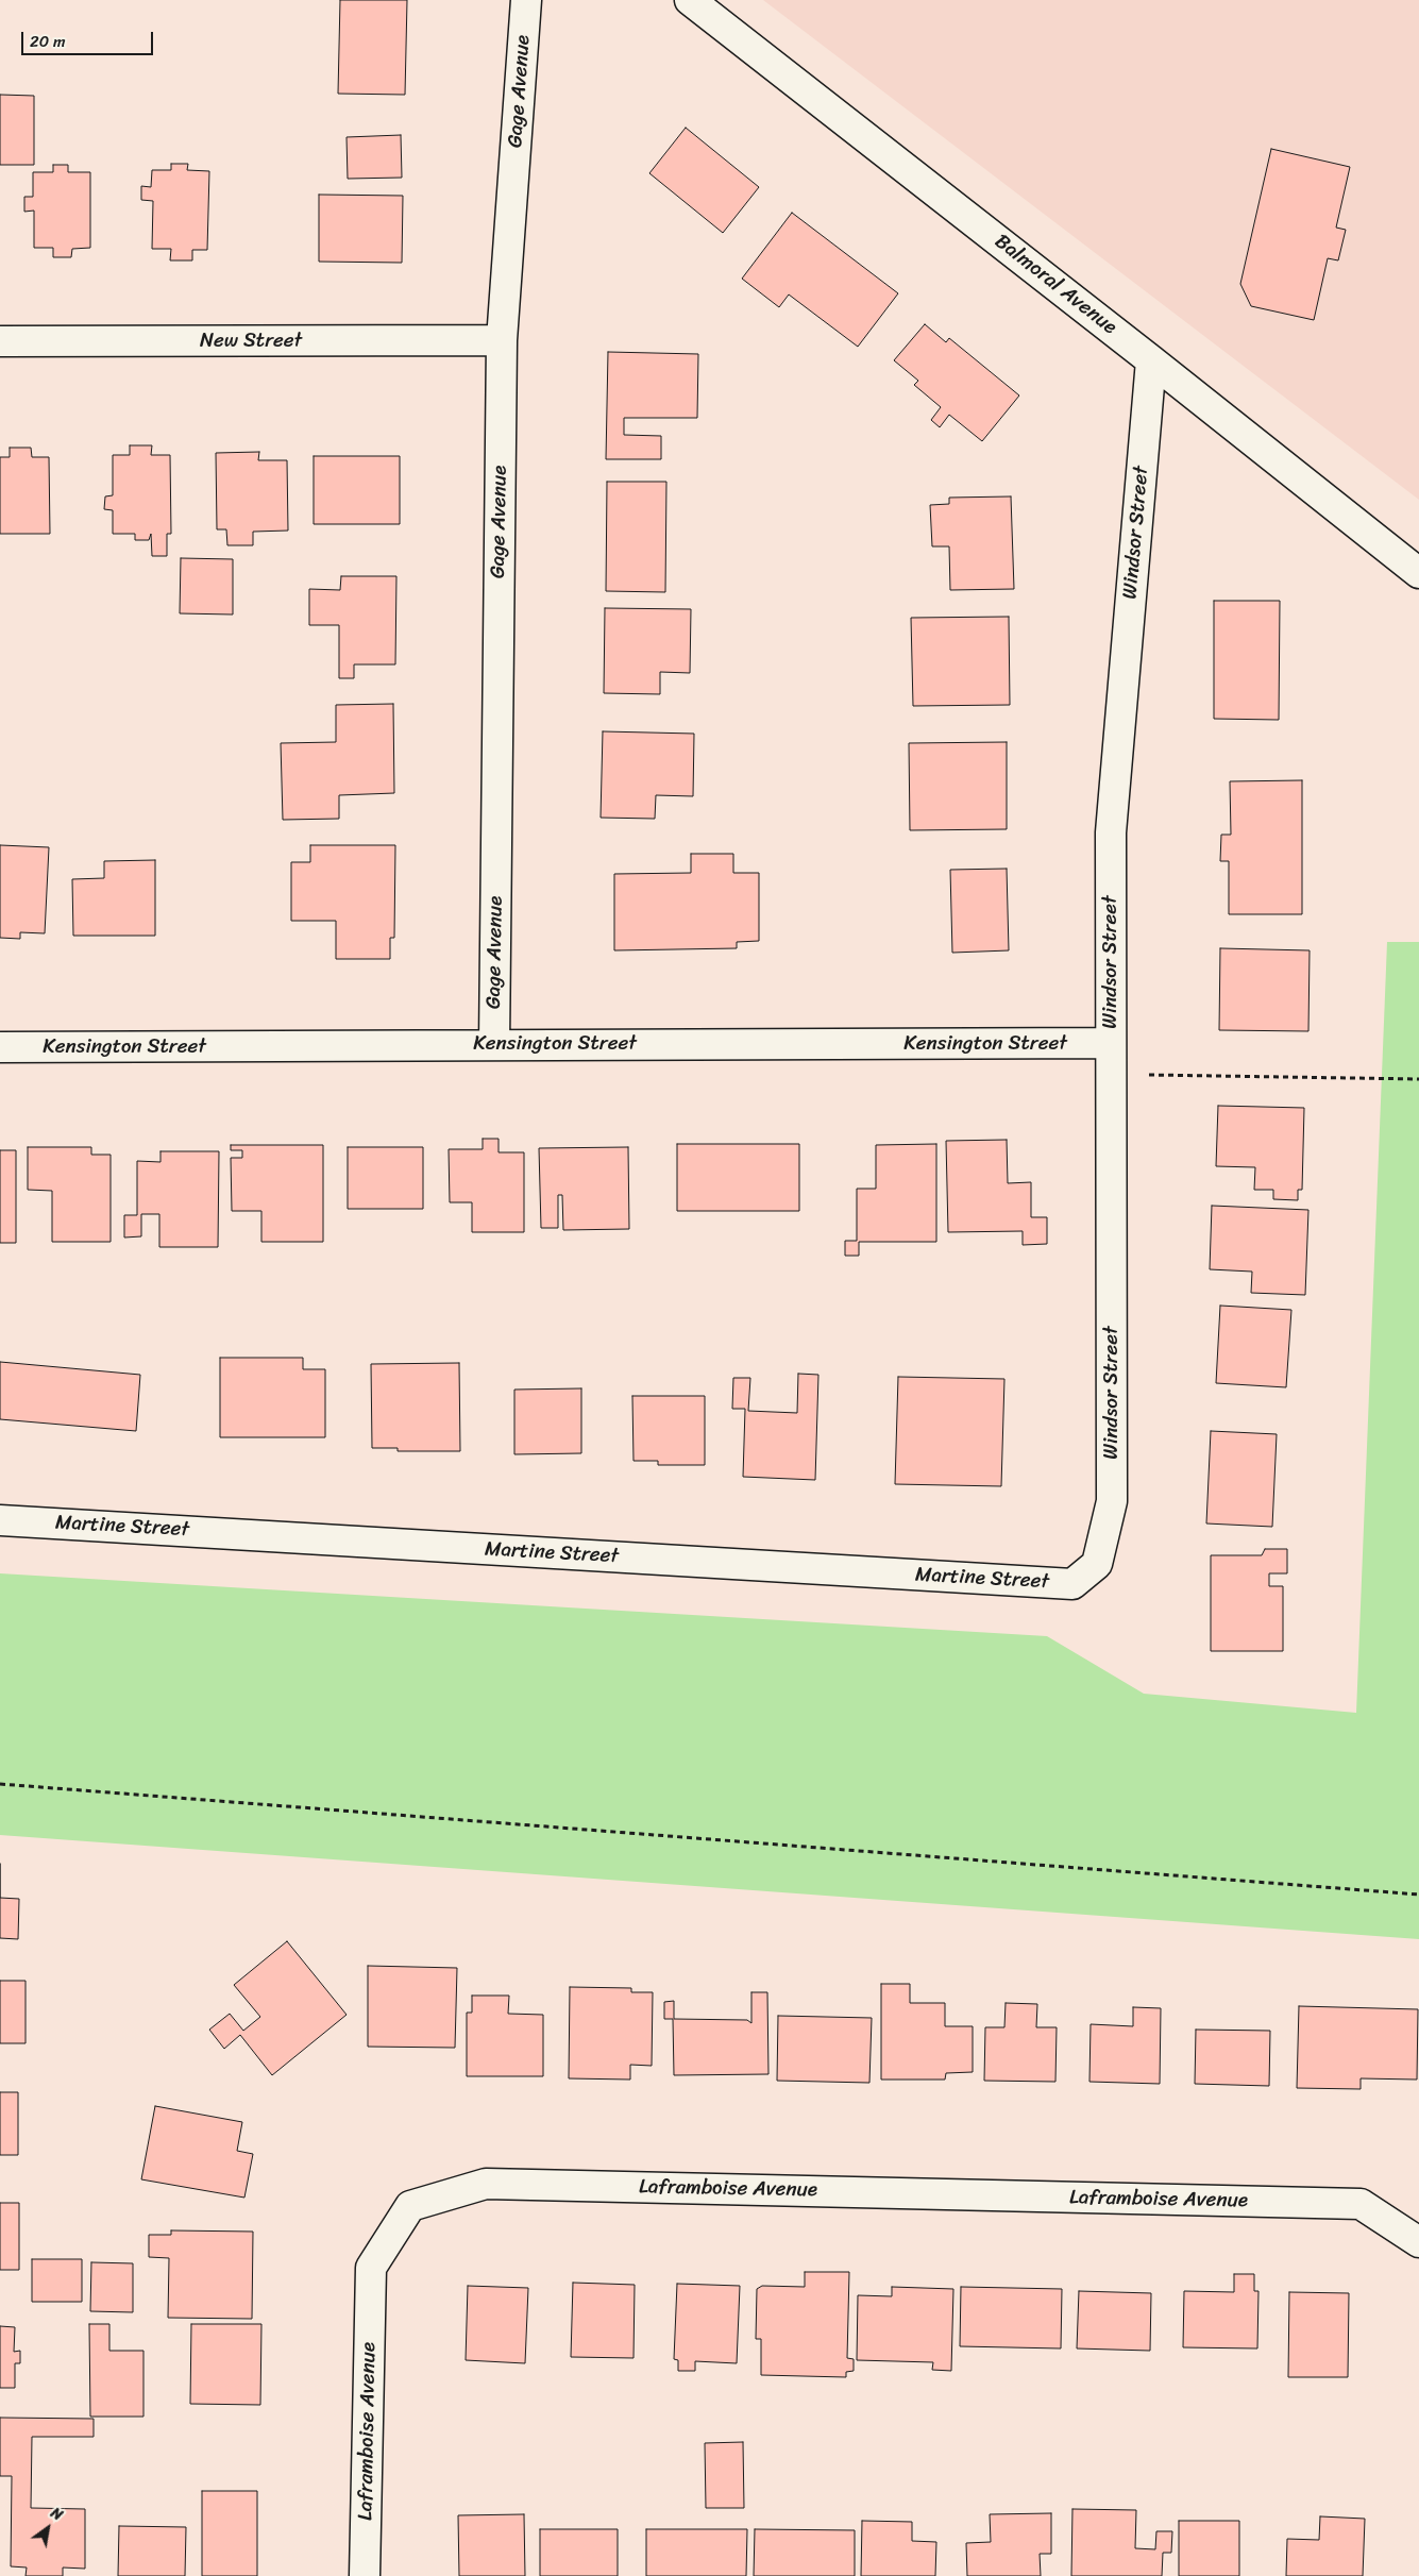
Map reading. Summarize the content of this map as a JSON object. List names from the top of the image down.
{
  "streets": {
    "street": [
      "Gage Avenue",
      "Balmoral Avenue",
      "New Street",
      "Windsor Street",
      "Kensington Street",
      "Martine Street",
      "Laframboise Avenue"
    ]
  },
  "crossings": [
    ["Gage Avenue", "New Street"],
    ["Gage Avenue", "Kensington Street"],
    ["Balmoral Avenue", "Windsor Street"],
    ["Windsor Street", "Kensington Street"],
    ["Windsor Street", "Martine Street"]
  ],
  "scale_bar": "20 m",
  "north": "top right"
}
